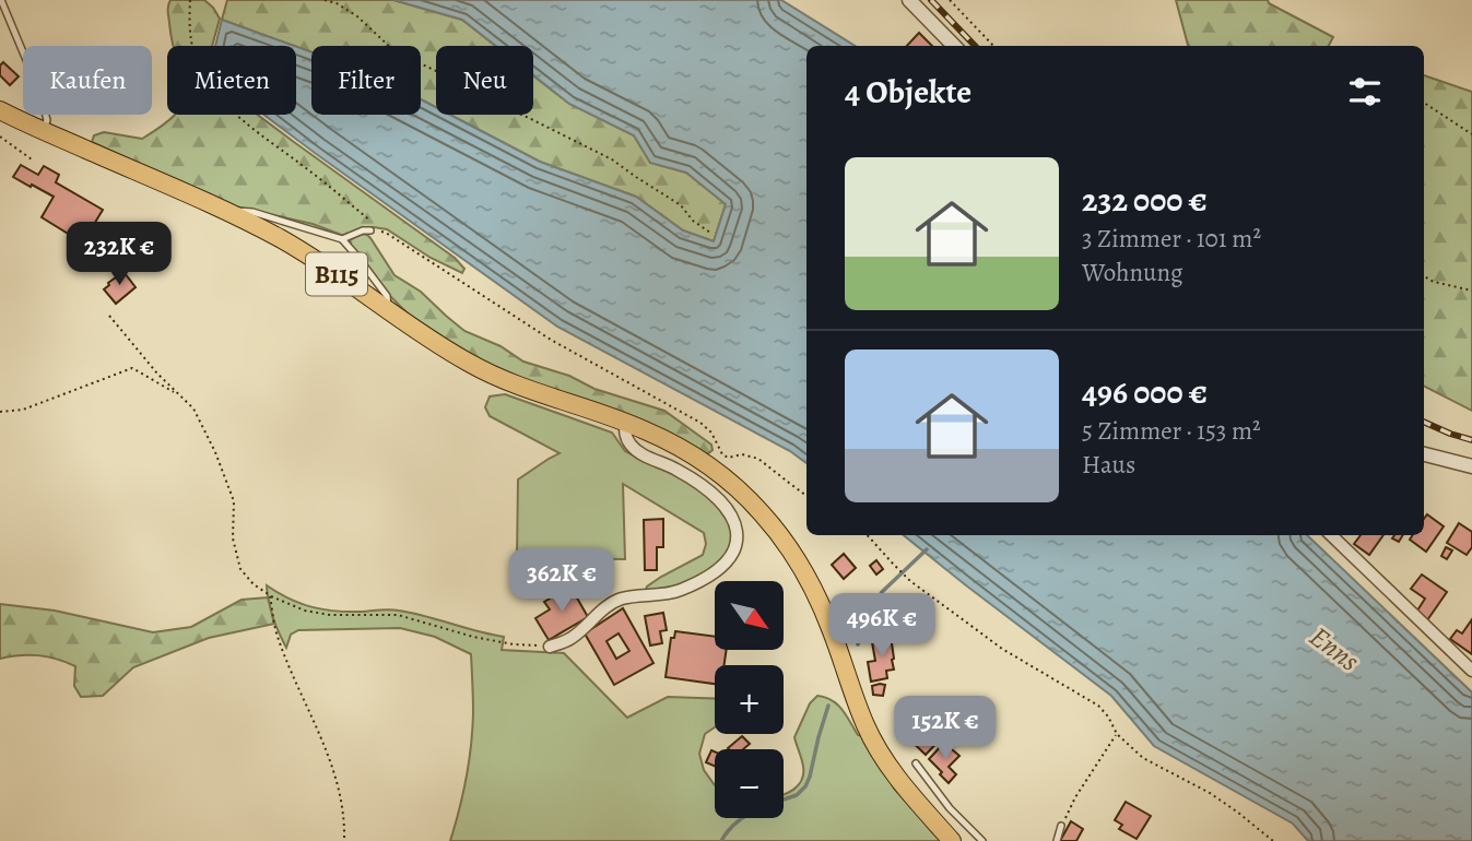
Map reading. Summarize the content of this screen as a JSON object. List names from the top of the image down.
{
  "streets": {
    "main road": ["B115"]
  },
  "water": ["Enns"],
  "north": "bottom right",
  "page": {
    "chip": [
      "Kaufen",
      "Mieten",
      "Filter",
      "Neu"
    ],
    "heading": "4 Objekte",
    "list": [
      {
        "name": "232 000 €",
        "note": "3 Zimmer · 101 m² · Wohnung"
      },
      {
        "name": "496 000 €",
        "note": "5 Zimmer · 153 m² · Haus"
      }
    ],
    "price": [
      "232K €",
      "362K €",
      "496K €",
      "152K €"
    ],
    "map_buttons": ["+", "−"]
  }
}
